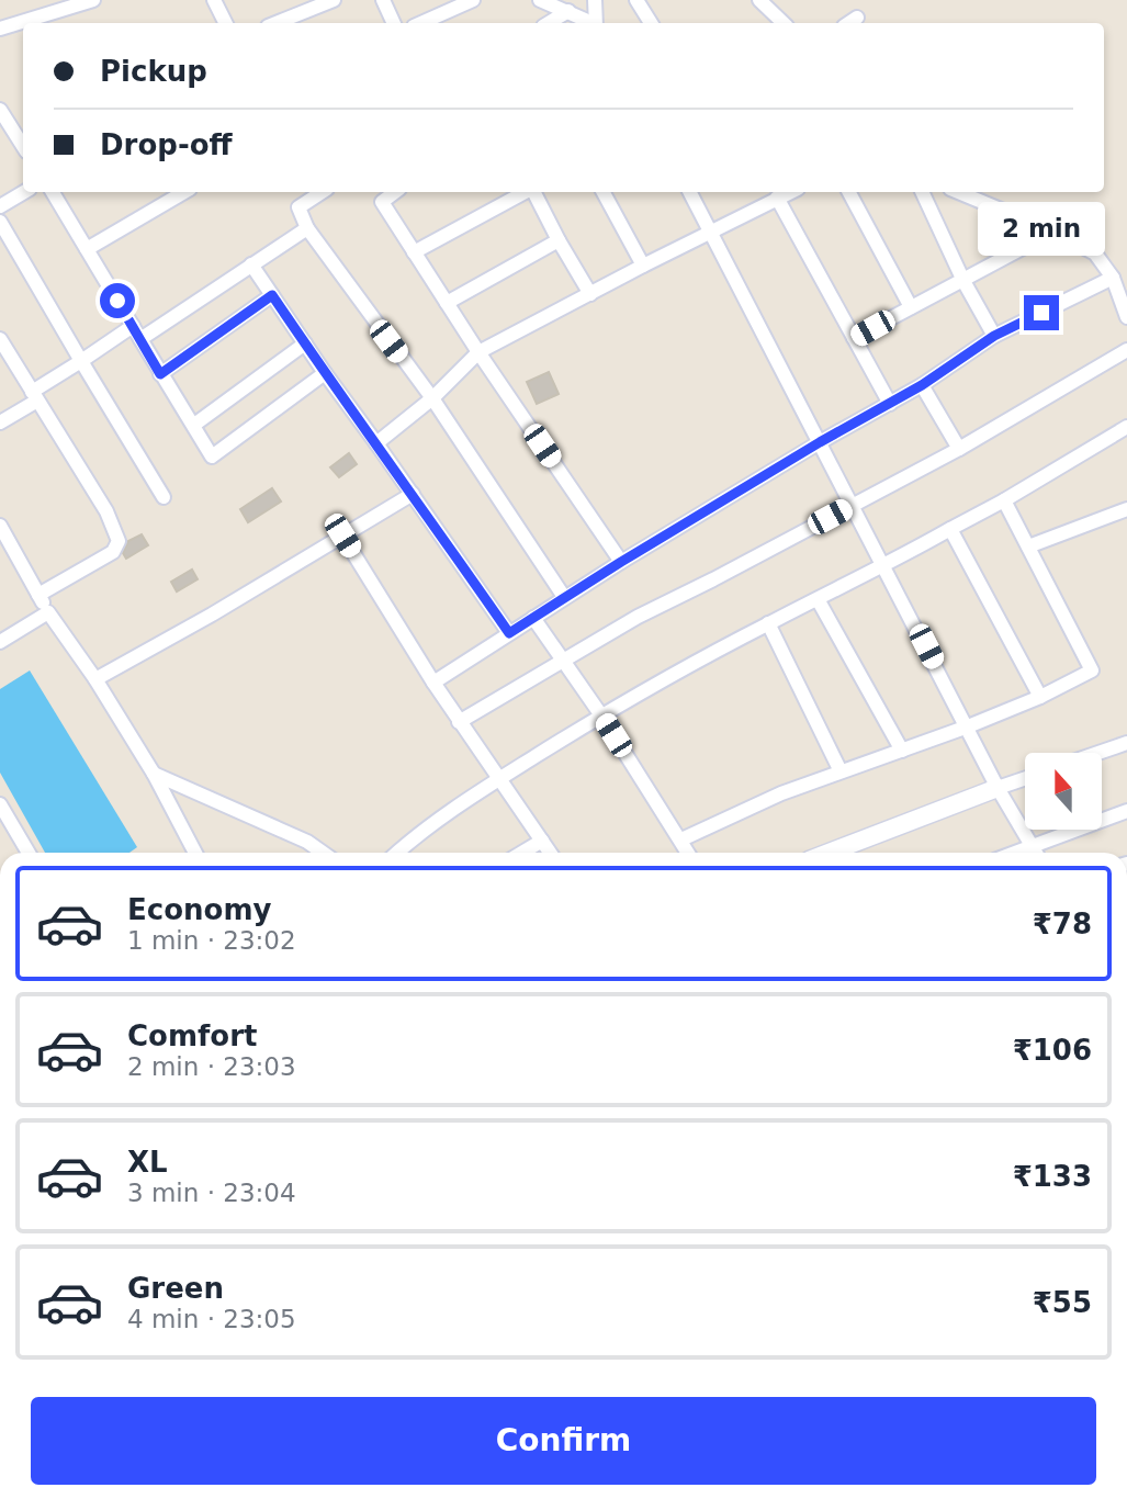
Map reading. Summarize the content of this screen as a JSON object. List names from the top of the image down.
{
  "north": "top",
  "page": {
    "banner": ["Pickup", "Drop-off"],
    "bubble": "2 min",
    "list": [
      {
        "name": "Economy",
        "note": "1 min · 23:02",
        "value": "₹78"
      },
      {
        "name": "Comfort",
        "note": "2 min · 23:03",
        "value": "₹106"
      },
      {
        "name": "XL",
        "note": "3 min · 23:04",
        "value": "₹133"
      },
      {
        "name": "Green",
        "note": "4 min · 23:05",
        "value": "₹55"
      }
    ],
    "buttons": "Confirm"
  }
}
